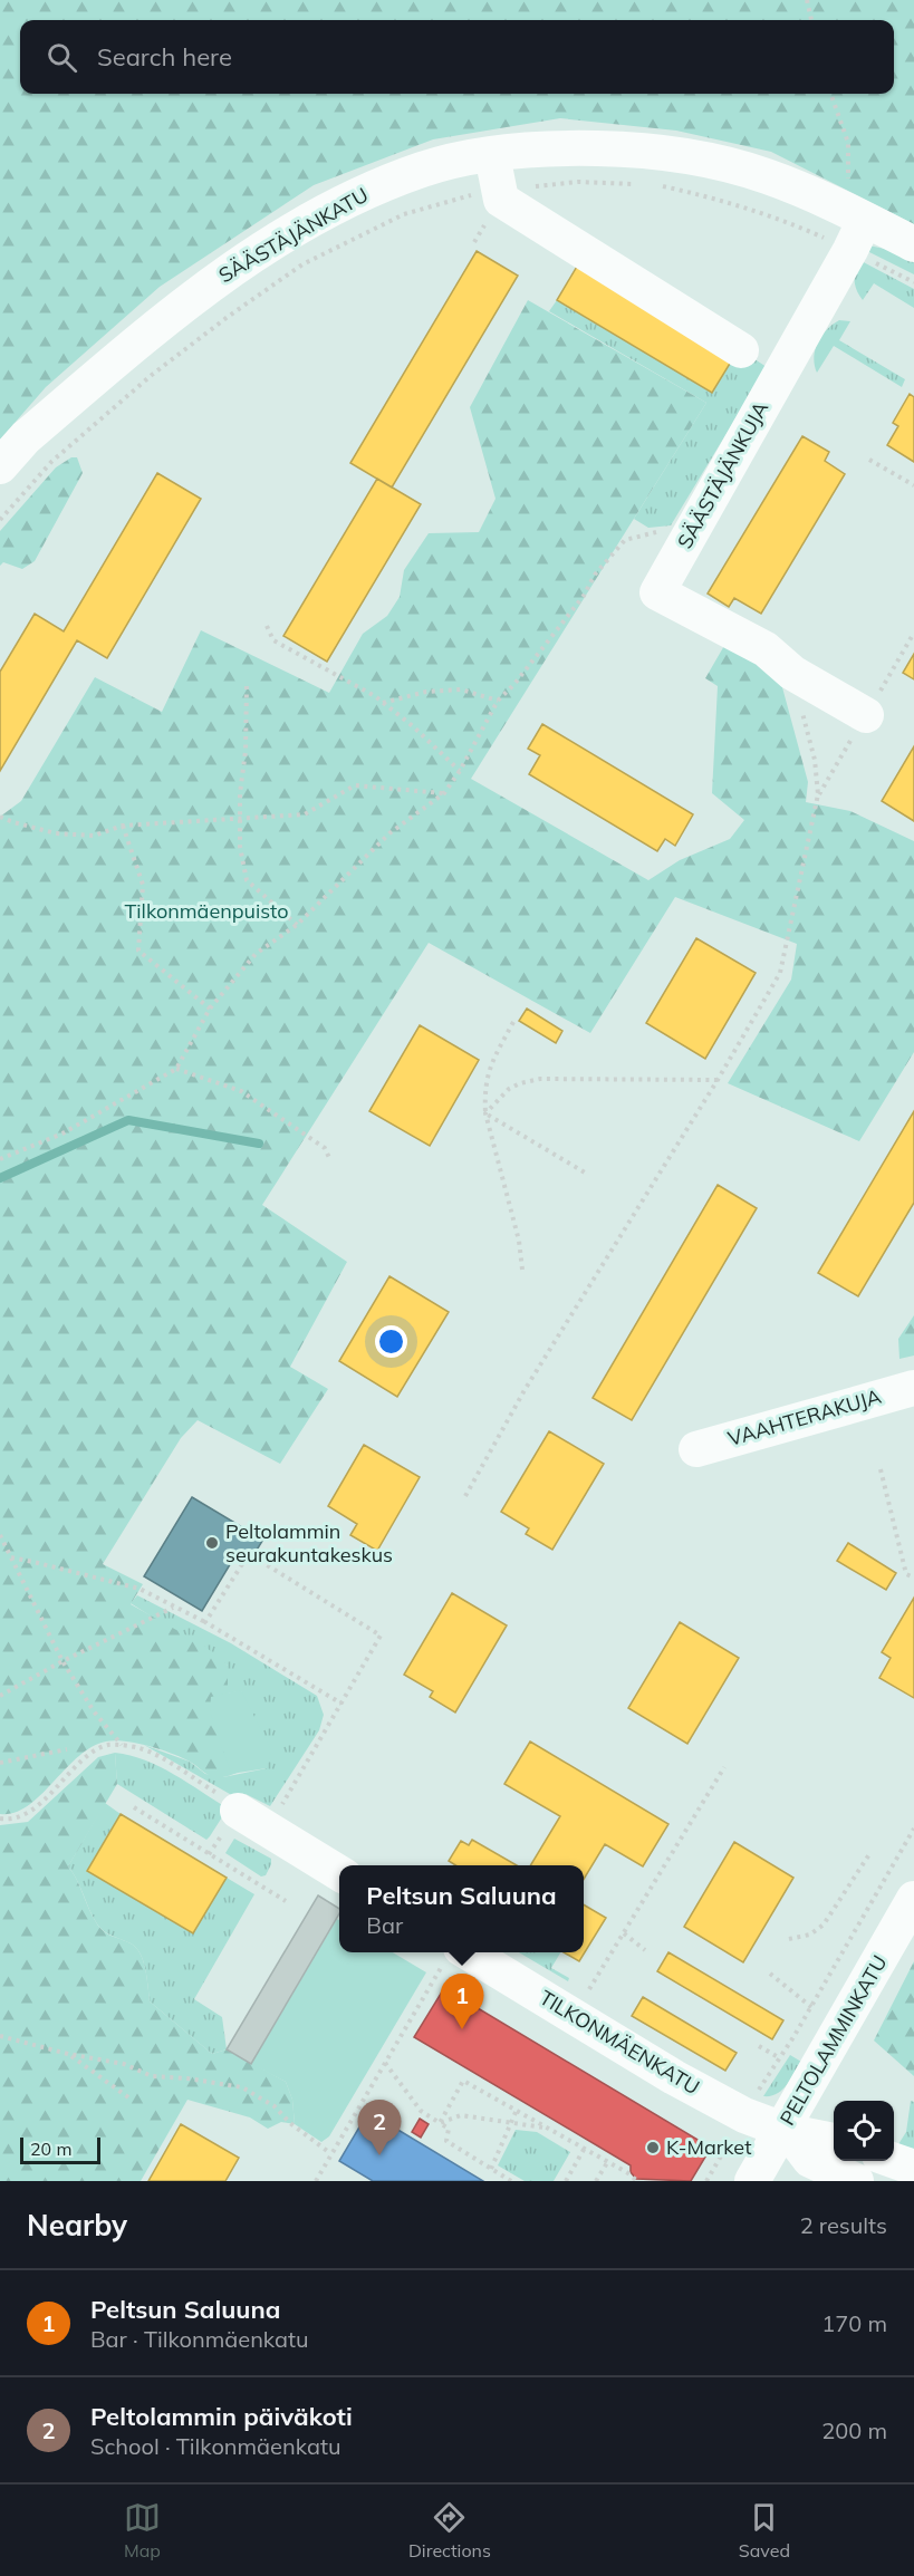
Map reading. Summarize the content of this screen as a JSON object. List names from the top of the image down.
{
  "streets": {
    "street": [
      "SÄÄSTÄJÄNKATU",
      "SÄÄSTÄJÄNKUJA",
      "VAAHTERAKUJA",
      "PELTOLAMMINKATU",
      "TILKONMÄENKATU"
    ]
  },
  "crossings": [
    ["SÄÄSTÄJÄNKATU", "SÄÄSTÄJÄNKUJA"],
    ["PELTOLAMMINKATU", "TILKONMÄENKATU"]
  ],
  "parks": ["Tilkonmäenpuisto"],
  "places": ["Peltolammin seurakuntakeskus", "K-Market"],
  "scale_bar": "20 m",
  "page": {
    "search": "Search here",
    "popup": ["Peltsun Saluuna", "Bar"],
    "pins": ["1", "2"],
    "scale": "20 m",
    "heading": ["Nearby", "2 results"],
    "list": [
      {
        "mark": "1",
        "name": "Peltsun Saluuna",
        "note": "Bar · Tilkonmäenkatu",
        "value": "170 m"
      },
      {
        "mark": "2",
        "name": "Peltolammin päiväkoti",
        "note": "School · Tilkonmäenkatu",
        "value": "200 m"
      }
    ],
    "nav": ["Map", "Directions", "Saved"]
  }
}
